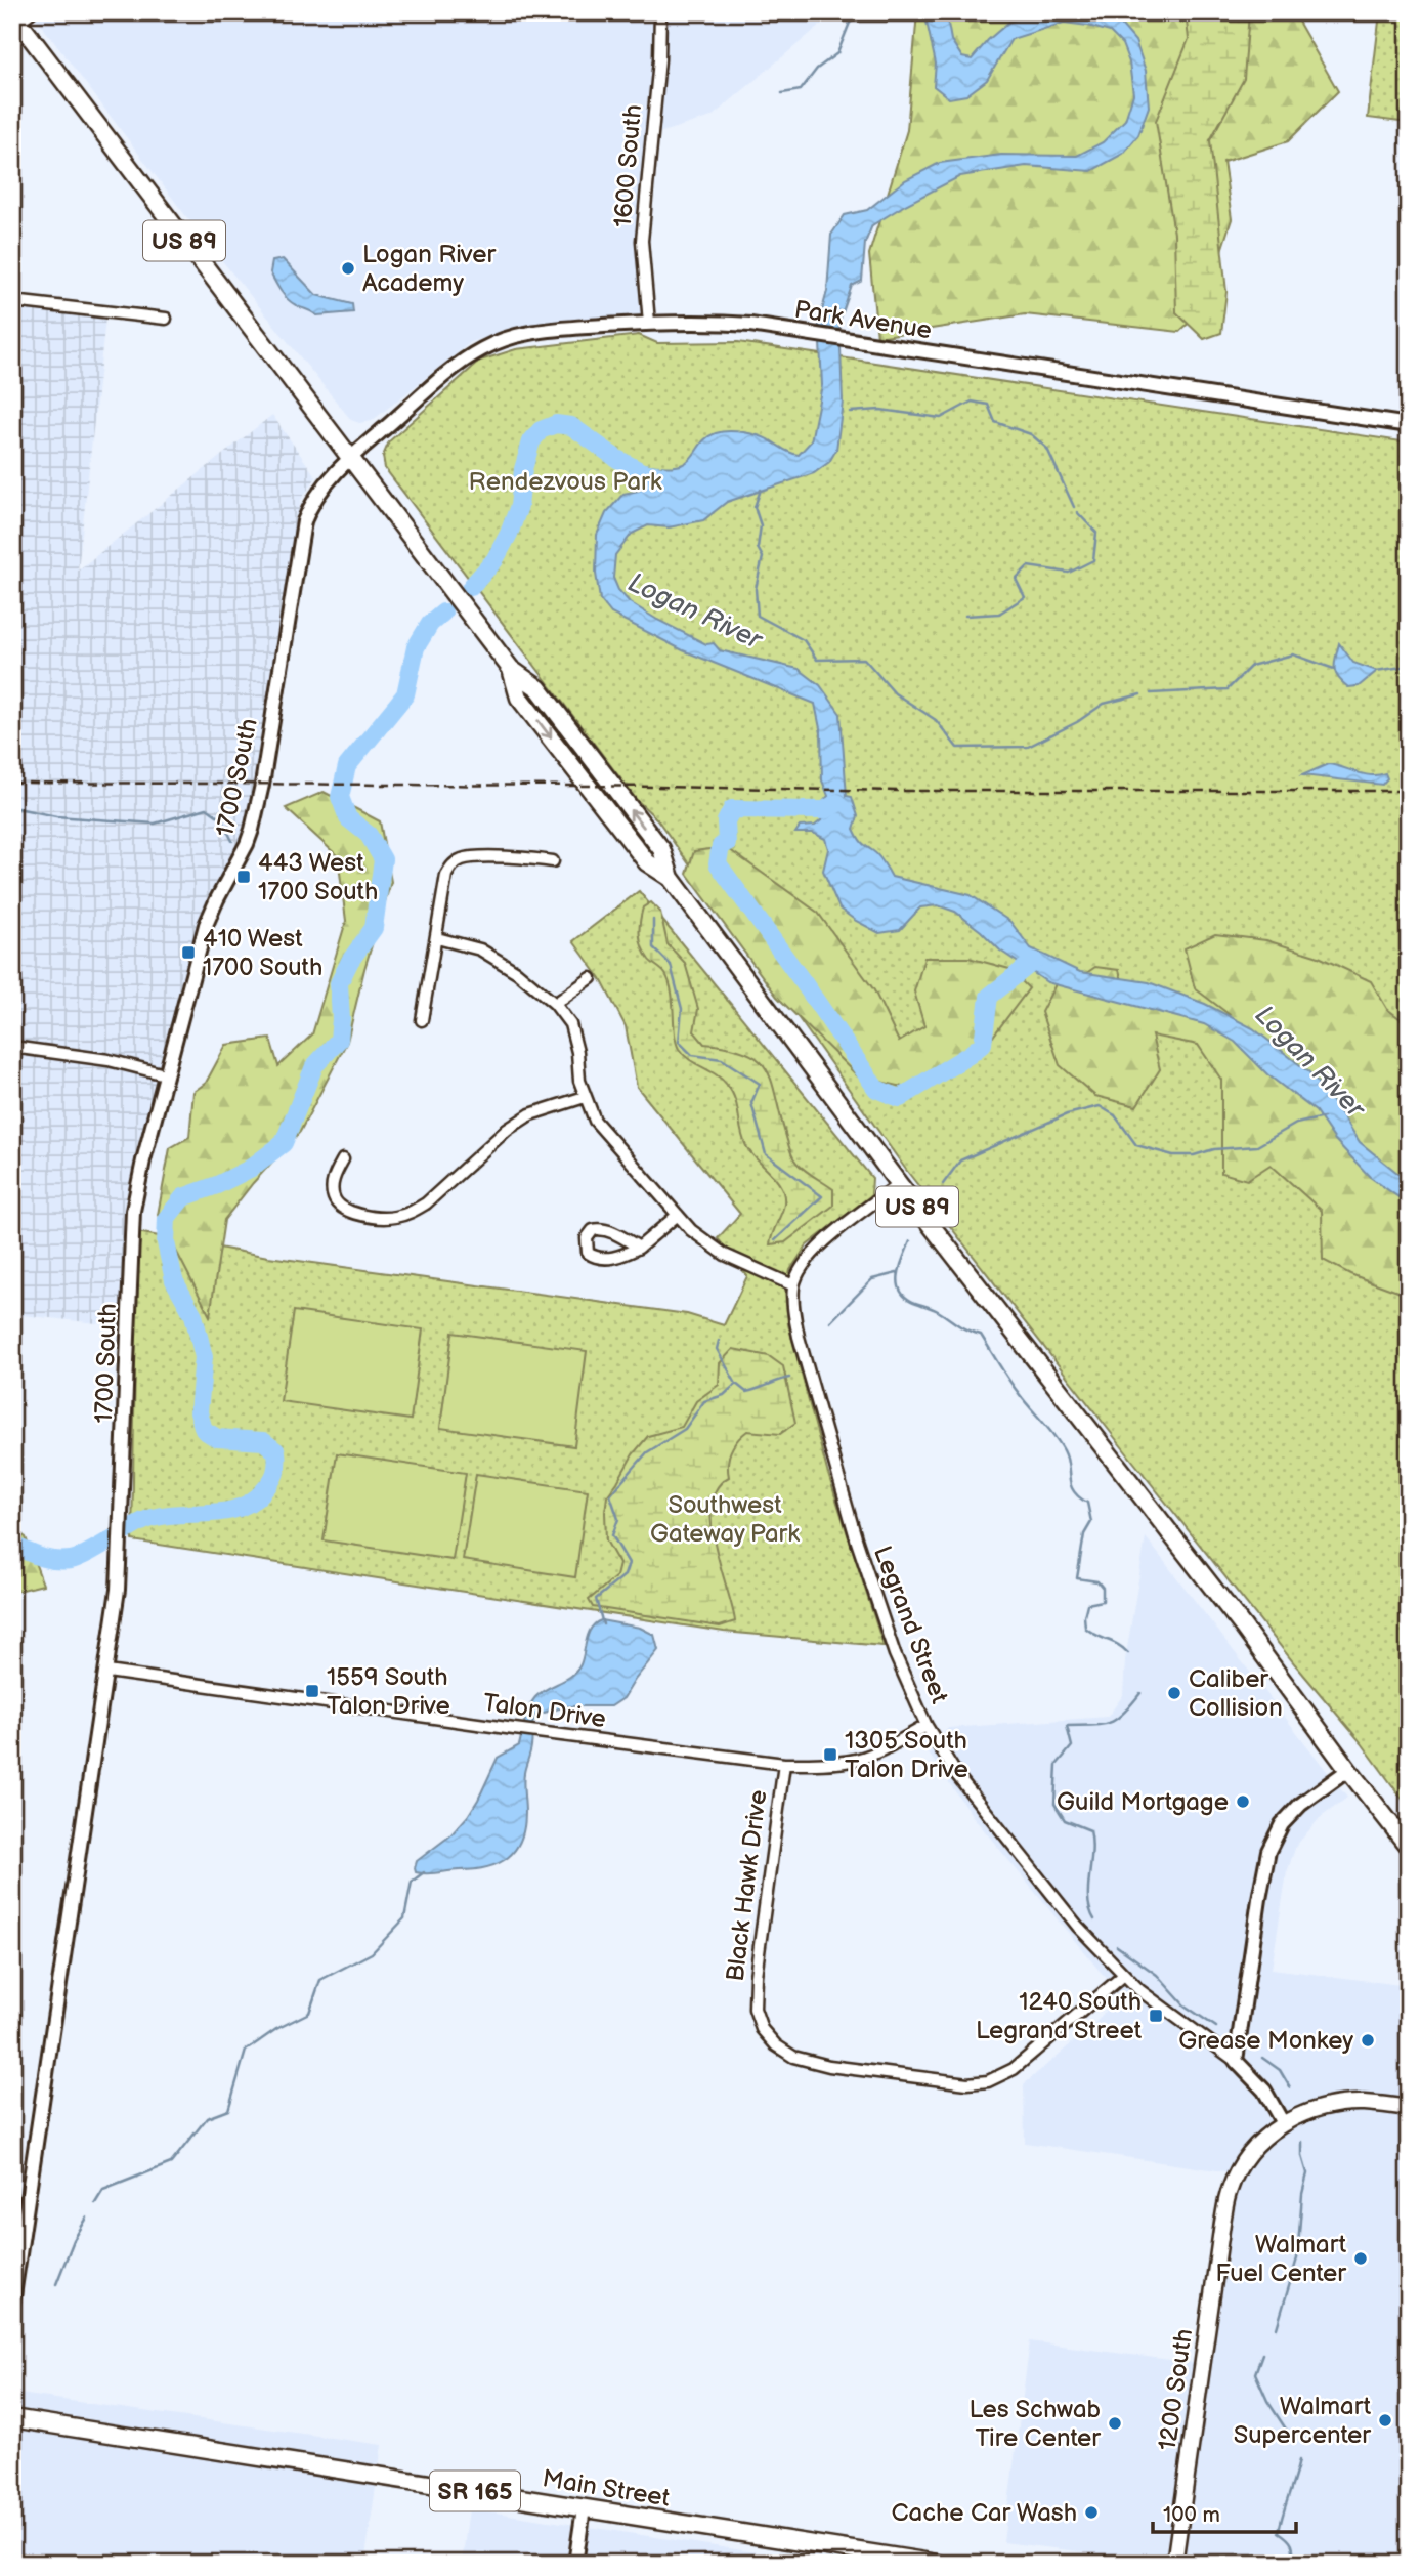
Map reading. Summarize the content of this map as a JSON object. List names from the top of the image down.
{
  "streets": {
    "main road": [
      "US 89",
      "1200 South",
      "Main Street",
      "SR 165"
    ],
    "street": [
      "1600 South",
      "Park Avenue",
      "1700 South",
      "Legrand Street",
      "Talon Drive",
      "Black Hawk Drive"
    ]
  },
  "crossings": [
    ["1600 South", "Park Avenue"],
    ["US 89", "Park Avenue"],
    ["US 89", "1700 South"],
    ["Park Avenue", "1700 South"],
    ["1700 South", "Talon Drive"],
    ["Legrand Street", "Talon Drive"],
    ["Legrand Street", "Black Hawk Drive"],
    ["Legrand Street", "1200 South"],
    ["Talon Drive", "Black Hawk Drive"]
  ],
  "water": ["Logan River"],
  "parks": ["Rendezvous Park", "Southwest Gateway Park"],
  "places": {
    "other": [
      "Logan River Academy",
      "Caliber Collision",
      "Guild Mortgage",
      "Grease Monkey",
      "Walmart Fuel Center",
      "Walmart Supercenter",
      "Les Schwab Tire Center",
      "Cache Car Wash"
    ],
    "transit": [
      "443 West 1700 South",
      "410 West 1700 South",
      "1559 South Talon Drive",
      "1305 South Talon Drive",
      "1240 South Legrand Street"
    ]
  },
  "scale_bar": "100 m"
}
